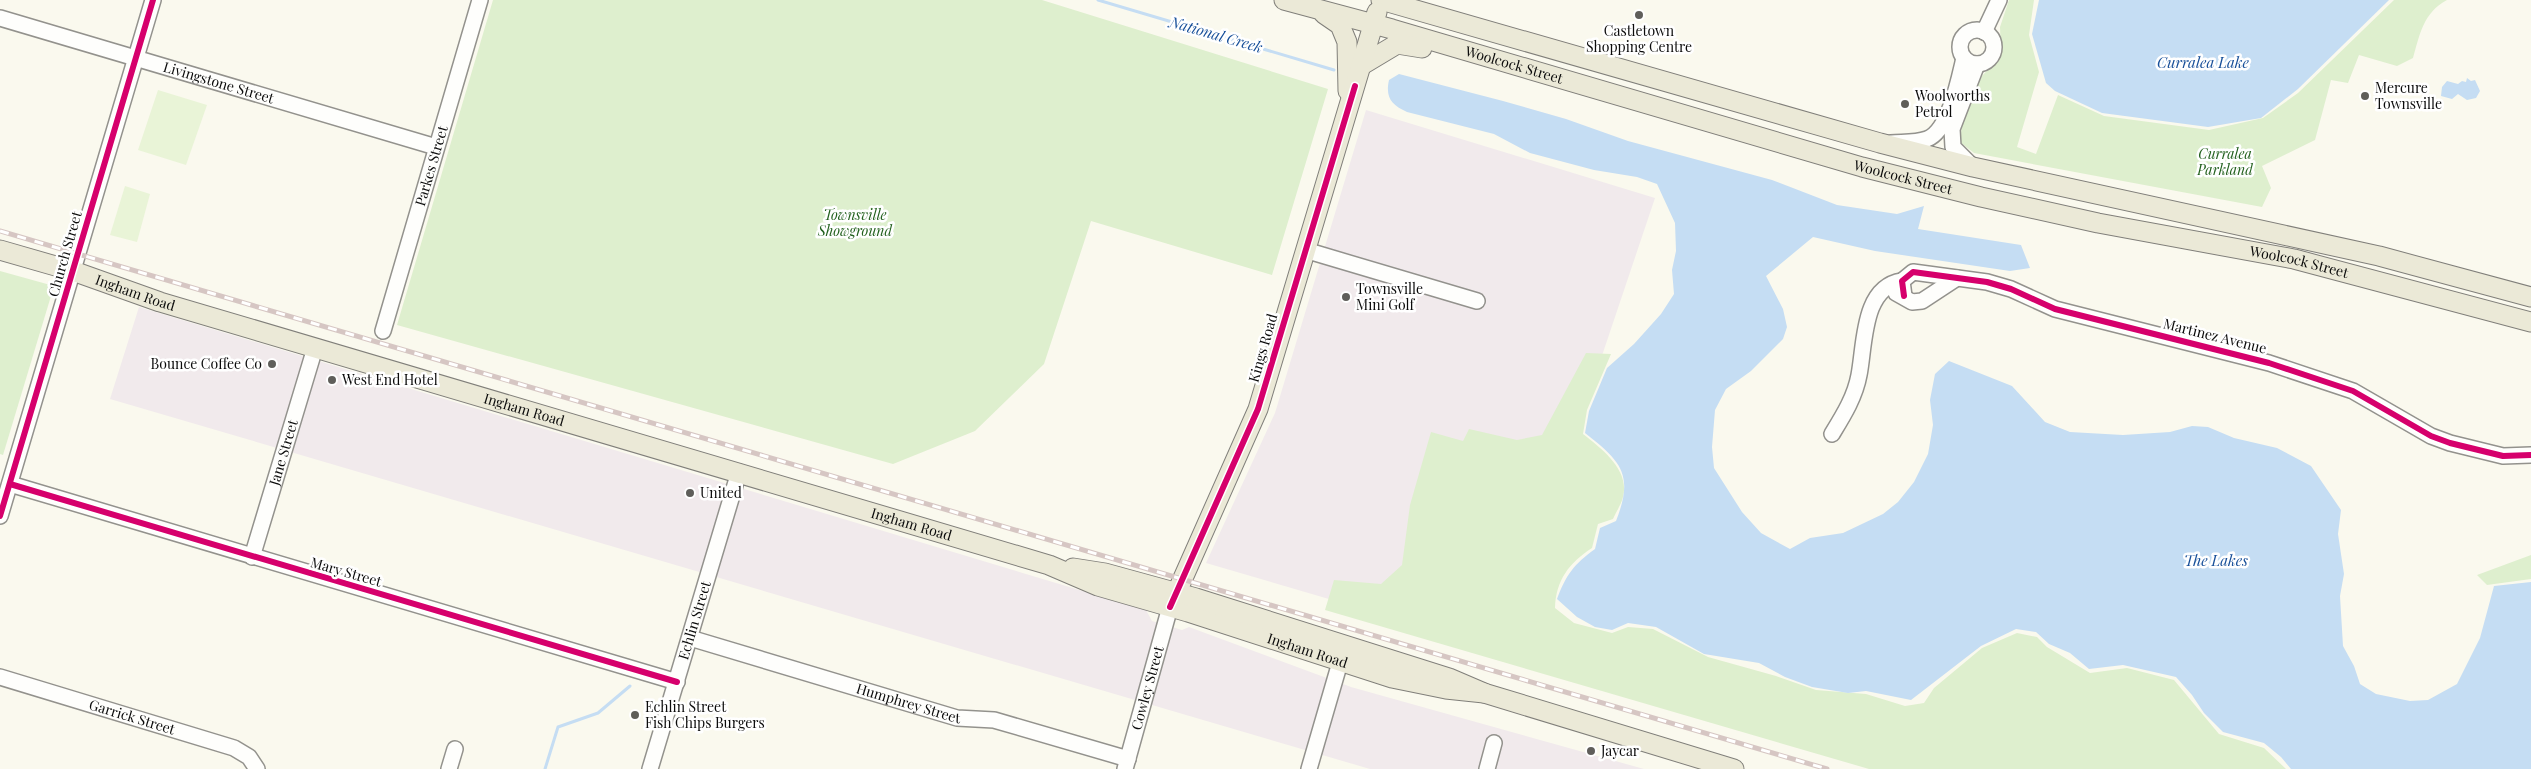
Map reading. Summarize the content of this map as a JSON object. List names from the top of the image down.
{
  "streets": {
    "main road": ["Woolcock Street", "Ingham Road", "Kings Road"],
    "street": [
      "Livingstone Street",
      "Parkes Street",
      "Church Street",
      "Martinez Avenue",
      "Jane Street",
      "Mary Street",
      "Echlin Street",
      "Cowley Street",
      "Humphrey Street",
      "Garrick Street"
    ]
  },
  "crossings": [
    ["Woolcock Street", "Kings Road"],
    ["Livingstone Street", "Parkes Street"],
    ["Livingstone Street", "Church Street"],
    ["Church Street", "Ingham Road"],
    ["Church Street", "Mary Street"],
    ["Ingham Road", "Kings Road"],
    ["Ingham Road", "Jane Street"],
    ["Ingham Road", "Echlin Street"],
    ["Ingham Road", "Cowley Street"],
    ["Kings Road", "Cowley Street"],
    ["Jane Street", "Mary Street"],
    ["Mary Street", "Echlin Street"],
    ["Echlin Street", "Humphrey Street"],
    ["Cowley Street", "Humphrey Street"]
  ],
  "water": ["National Creek", "Curralea Lake", "The Lakes"],
  "parks": ["Curralea Parkland", "Townsville Showground"],
  "places": [
    "Castletown Shopping Centre",
    "Mercure Townsville",
    "Woolworths Petrol",
    "Townsville Mini Golf",
    "Bounce Coffee Co",
    "West End Hotel",
    "United",
    "Echlin Street Fish Chips Burgers",
    "Jaycar"
  ]
}
